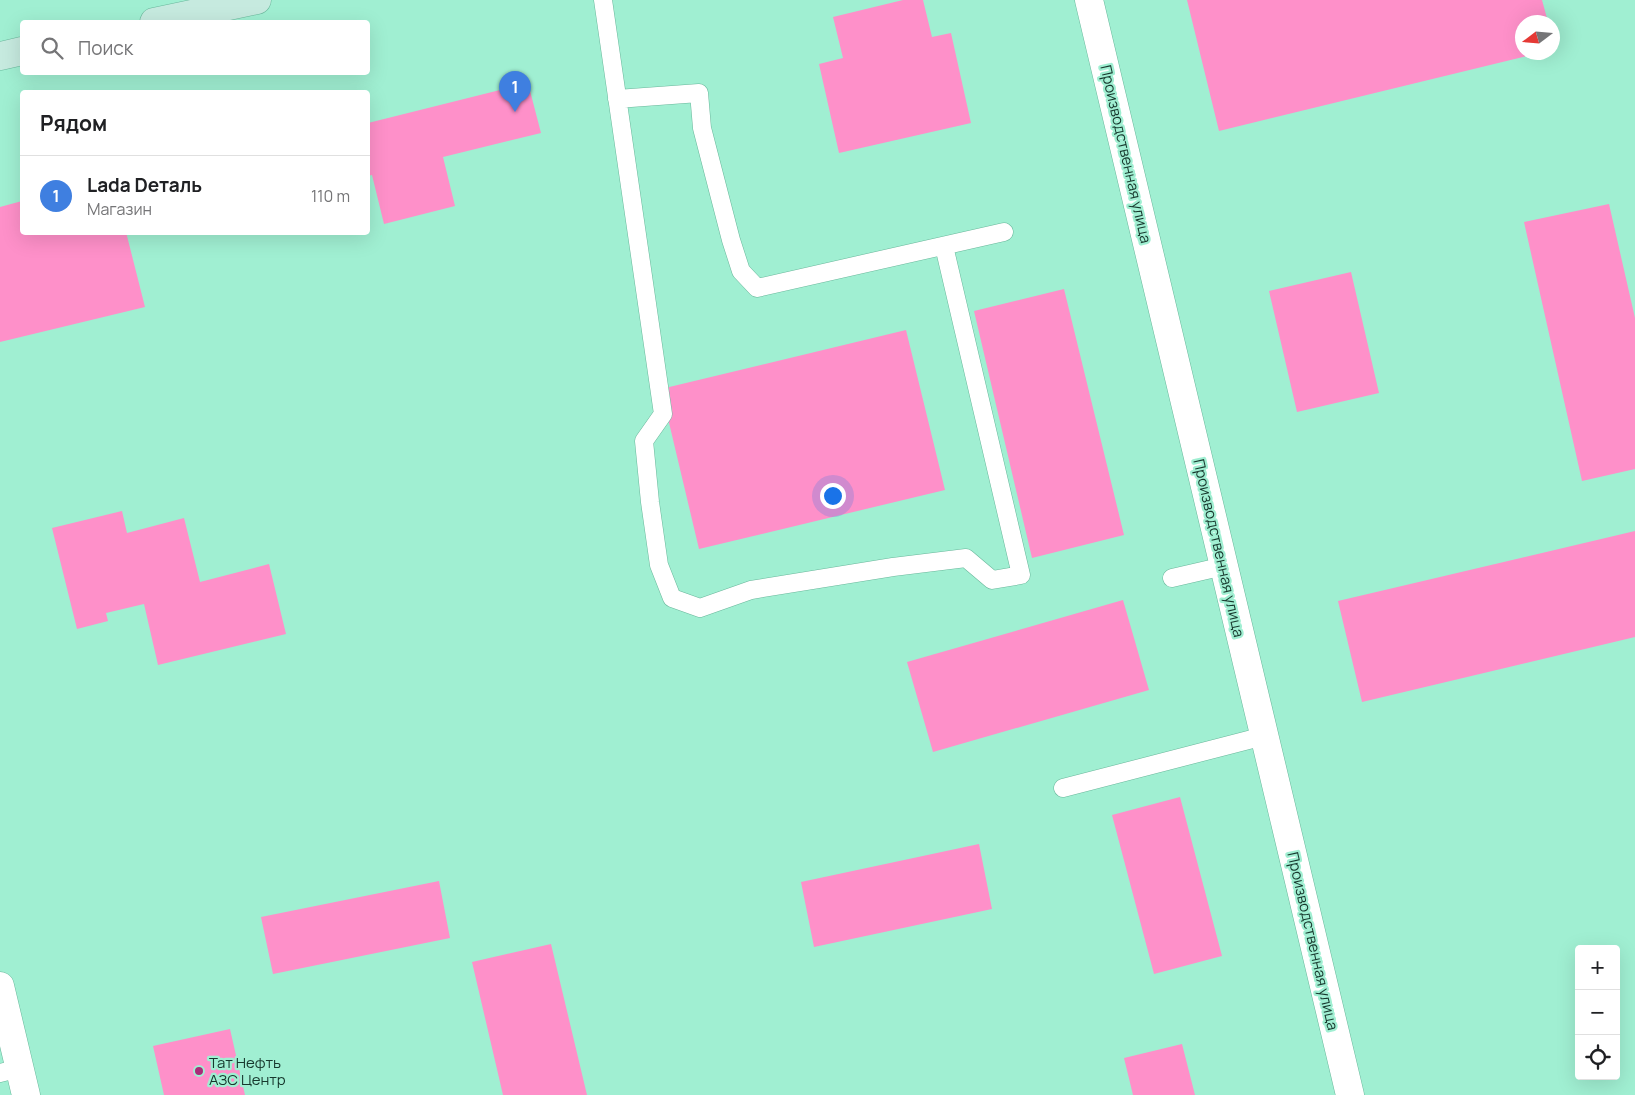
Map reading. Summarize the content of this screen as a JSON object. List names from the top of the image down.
{
  "streets": {
    "street": ["Производственная улица"]
  },
  "places": ["Тат Нефть АЗС Центр"],
  "north": "left",
  "page": {
    "search": "Поиск",
    "pins": "1",
    "heading": "Рядом",
    "list": [
      {
        "mark": "1",
        "name": "Lada Dеталь",
        "note": "Магазин",
        "value": "110 m"
      }
    ],
    "map_buttons": ["+", "−"]
  }
}
